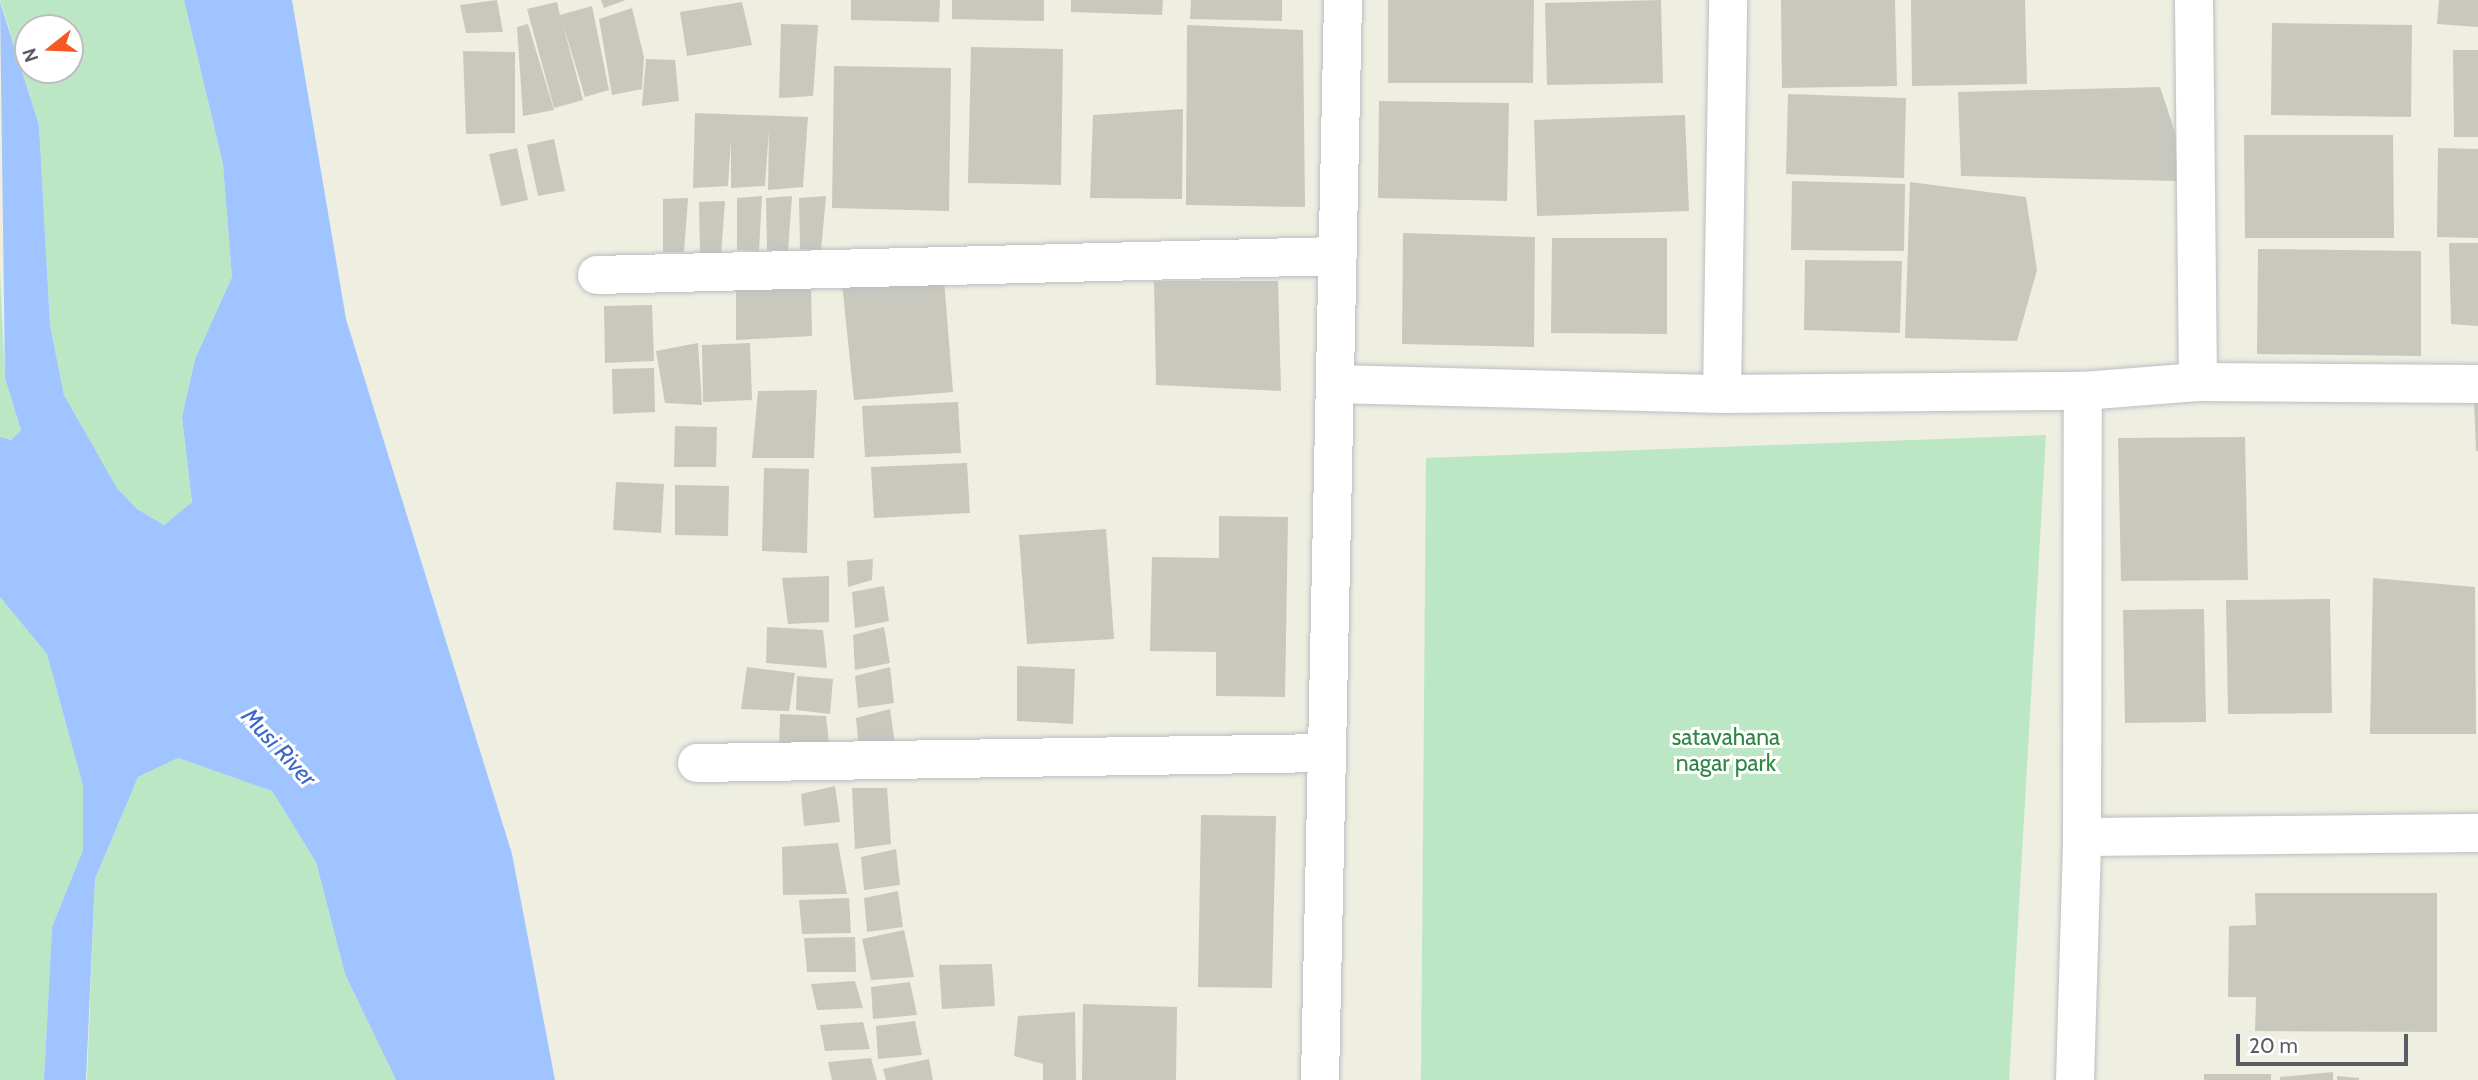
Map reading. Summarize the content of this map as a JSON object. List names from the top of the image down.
{
  "water": ["Musi River"],
  "parks": ["satavahana nagar park"],
  "scale_bar": "20 m",
  "north": "left"
}
